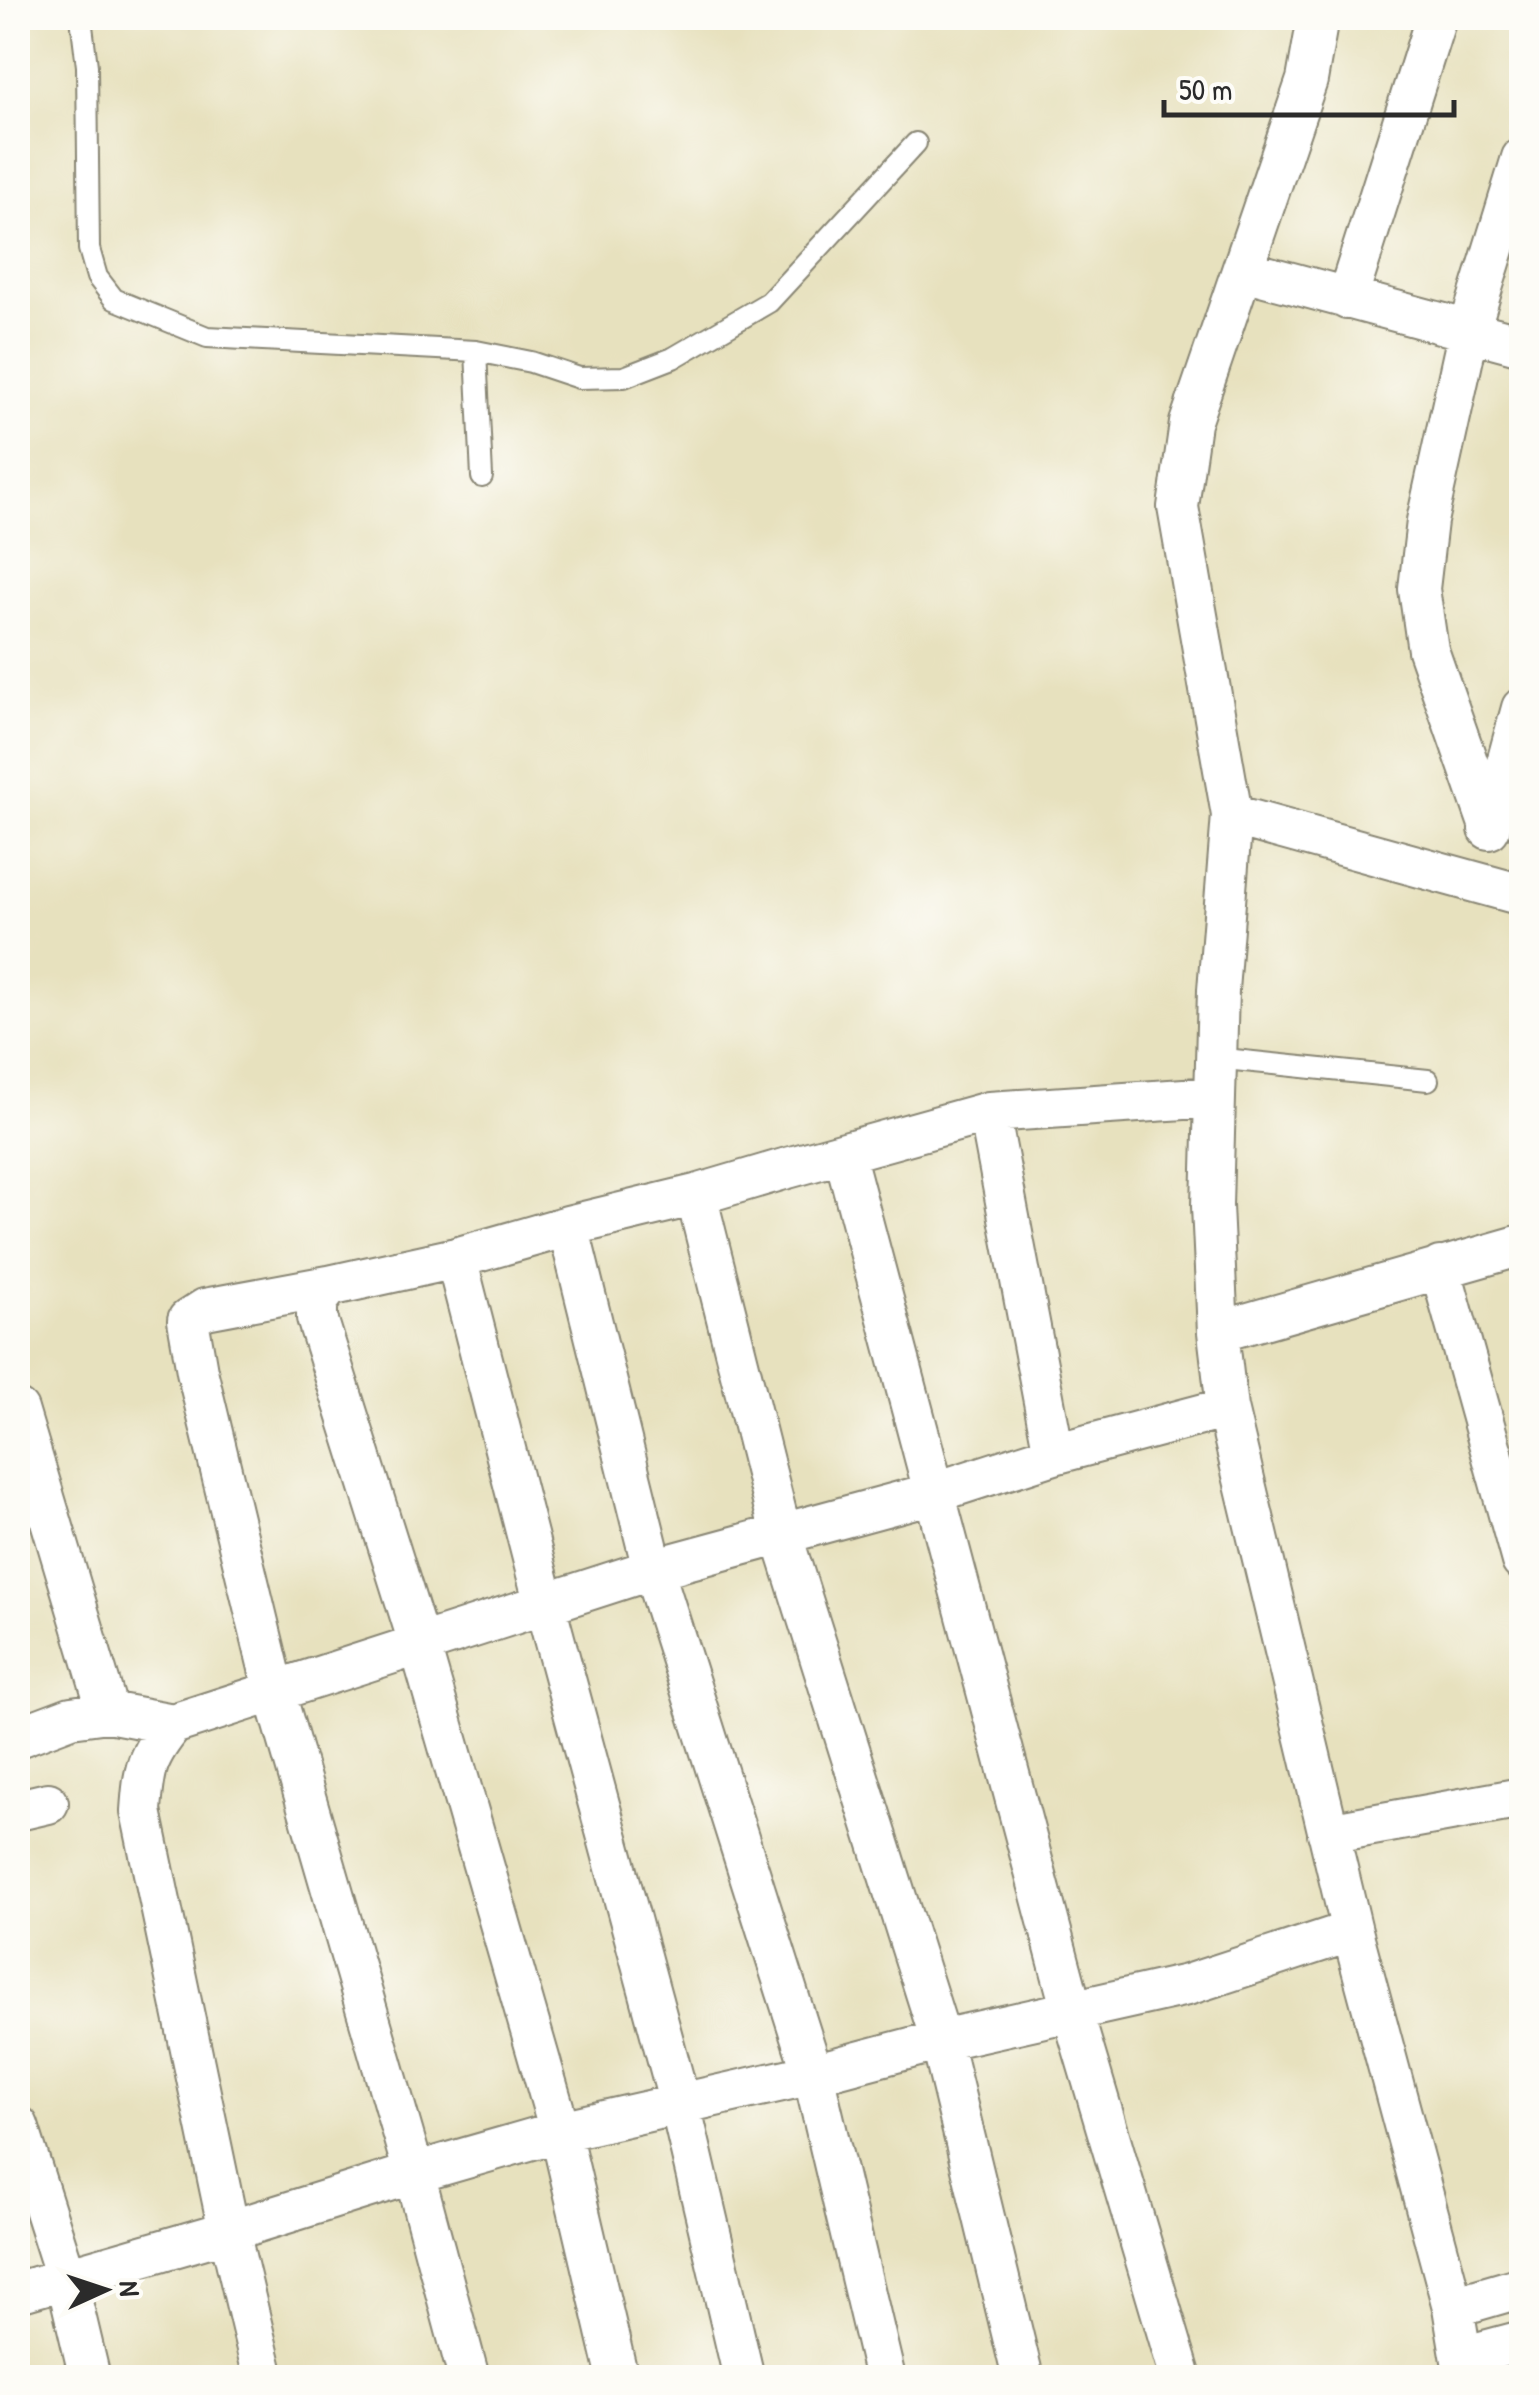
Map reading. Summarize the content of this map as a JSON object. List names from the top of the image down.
{
  "scale_bar": "50 m",
  "north": "right"
}
